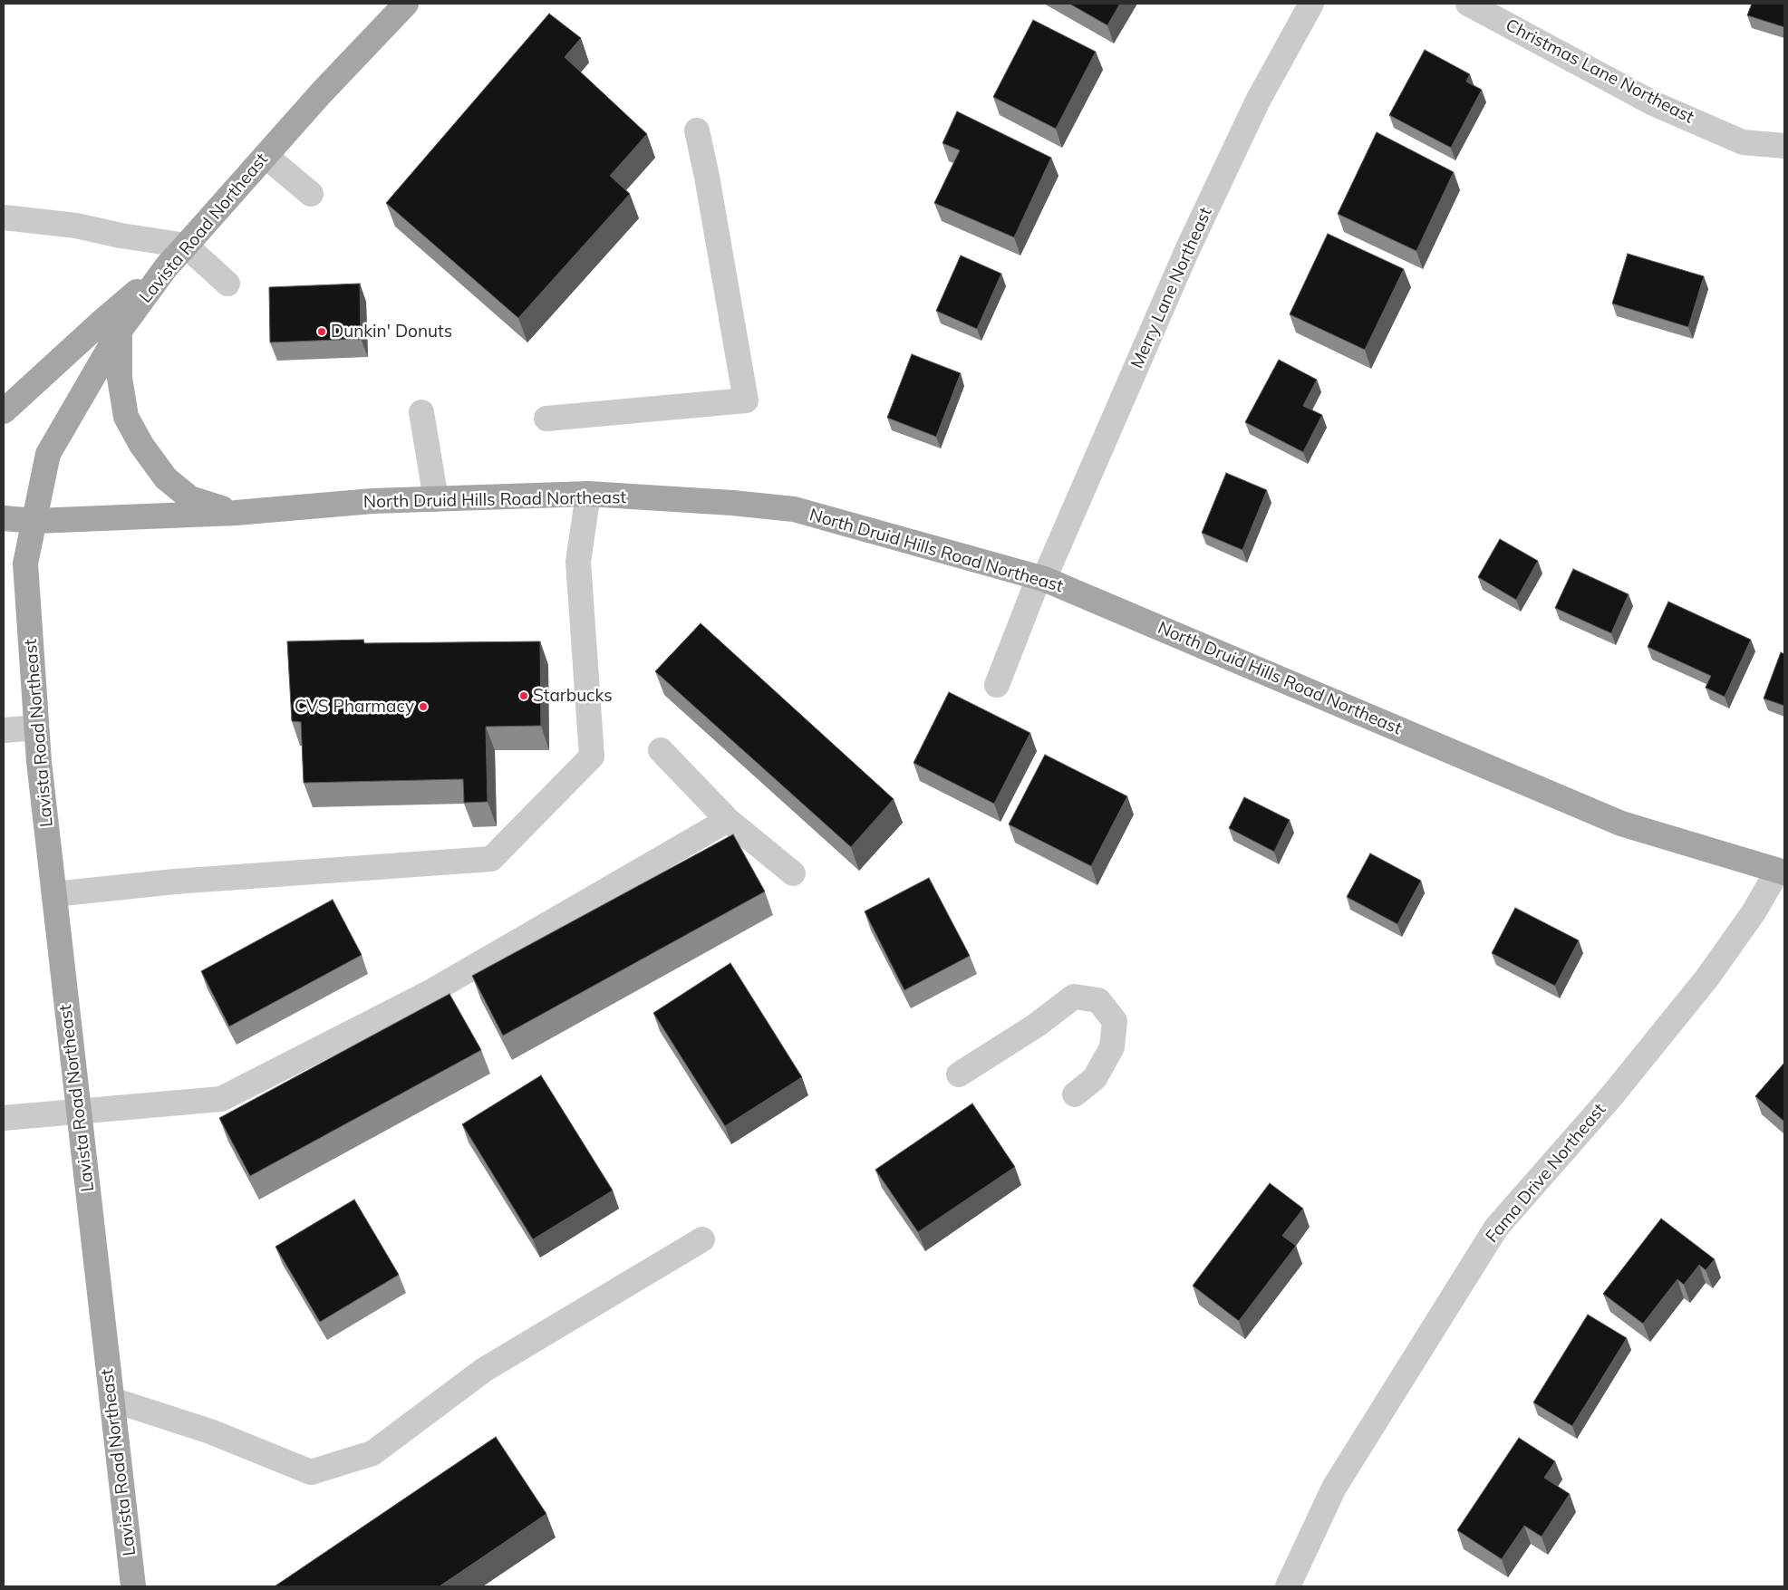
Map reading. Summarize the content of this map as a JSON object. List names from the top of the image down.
{
  "streets": {
    "main road": ["Lavista Road Northeast", "North Druid Hills Road Northeast"],
    "street": ["Christmas Lane Northeast", "Merry Lane Northeast", "Fama Drive Northeast"]
  },
  "crossings": [
    ["Lavista Road Northeast", "North Druid Hills Road Northeast"],
    ["Merry Lane Northeast", "North Druid Hills Road Northeast"],
    ["North Druid Hills Road Northeast", "Fama Drive Northeast"]
  ],
  "places": ["Dunkin' Donuts", "Starbucks", "CVS Pharmacy"]
}
